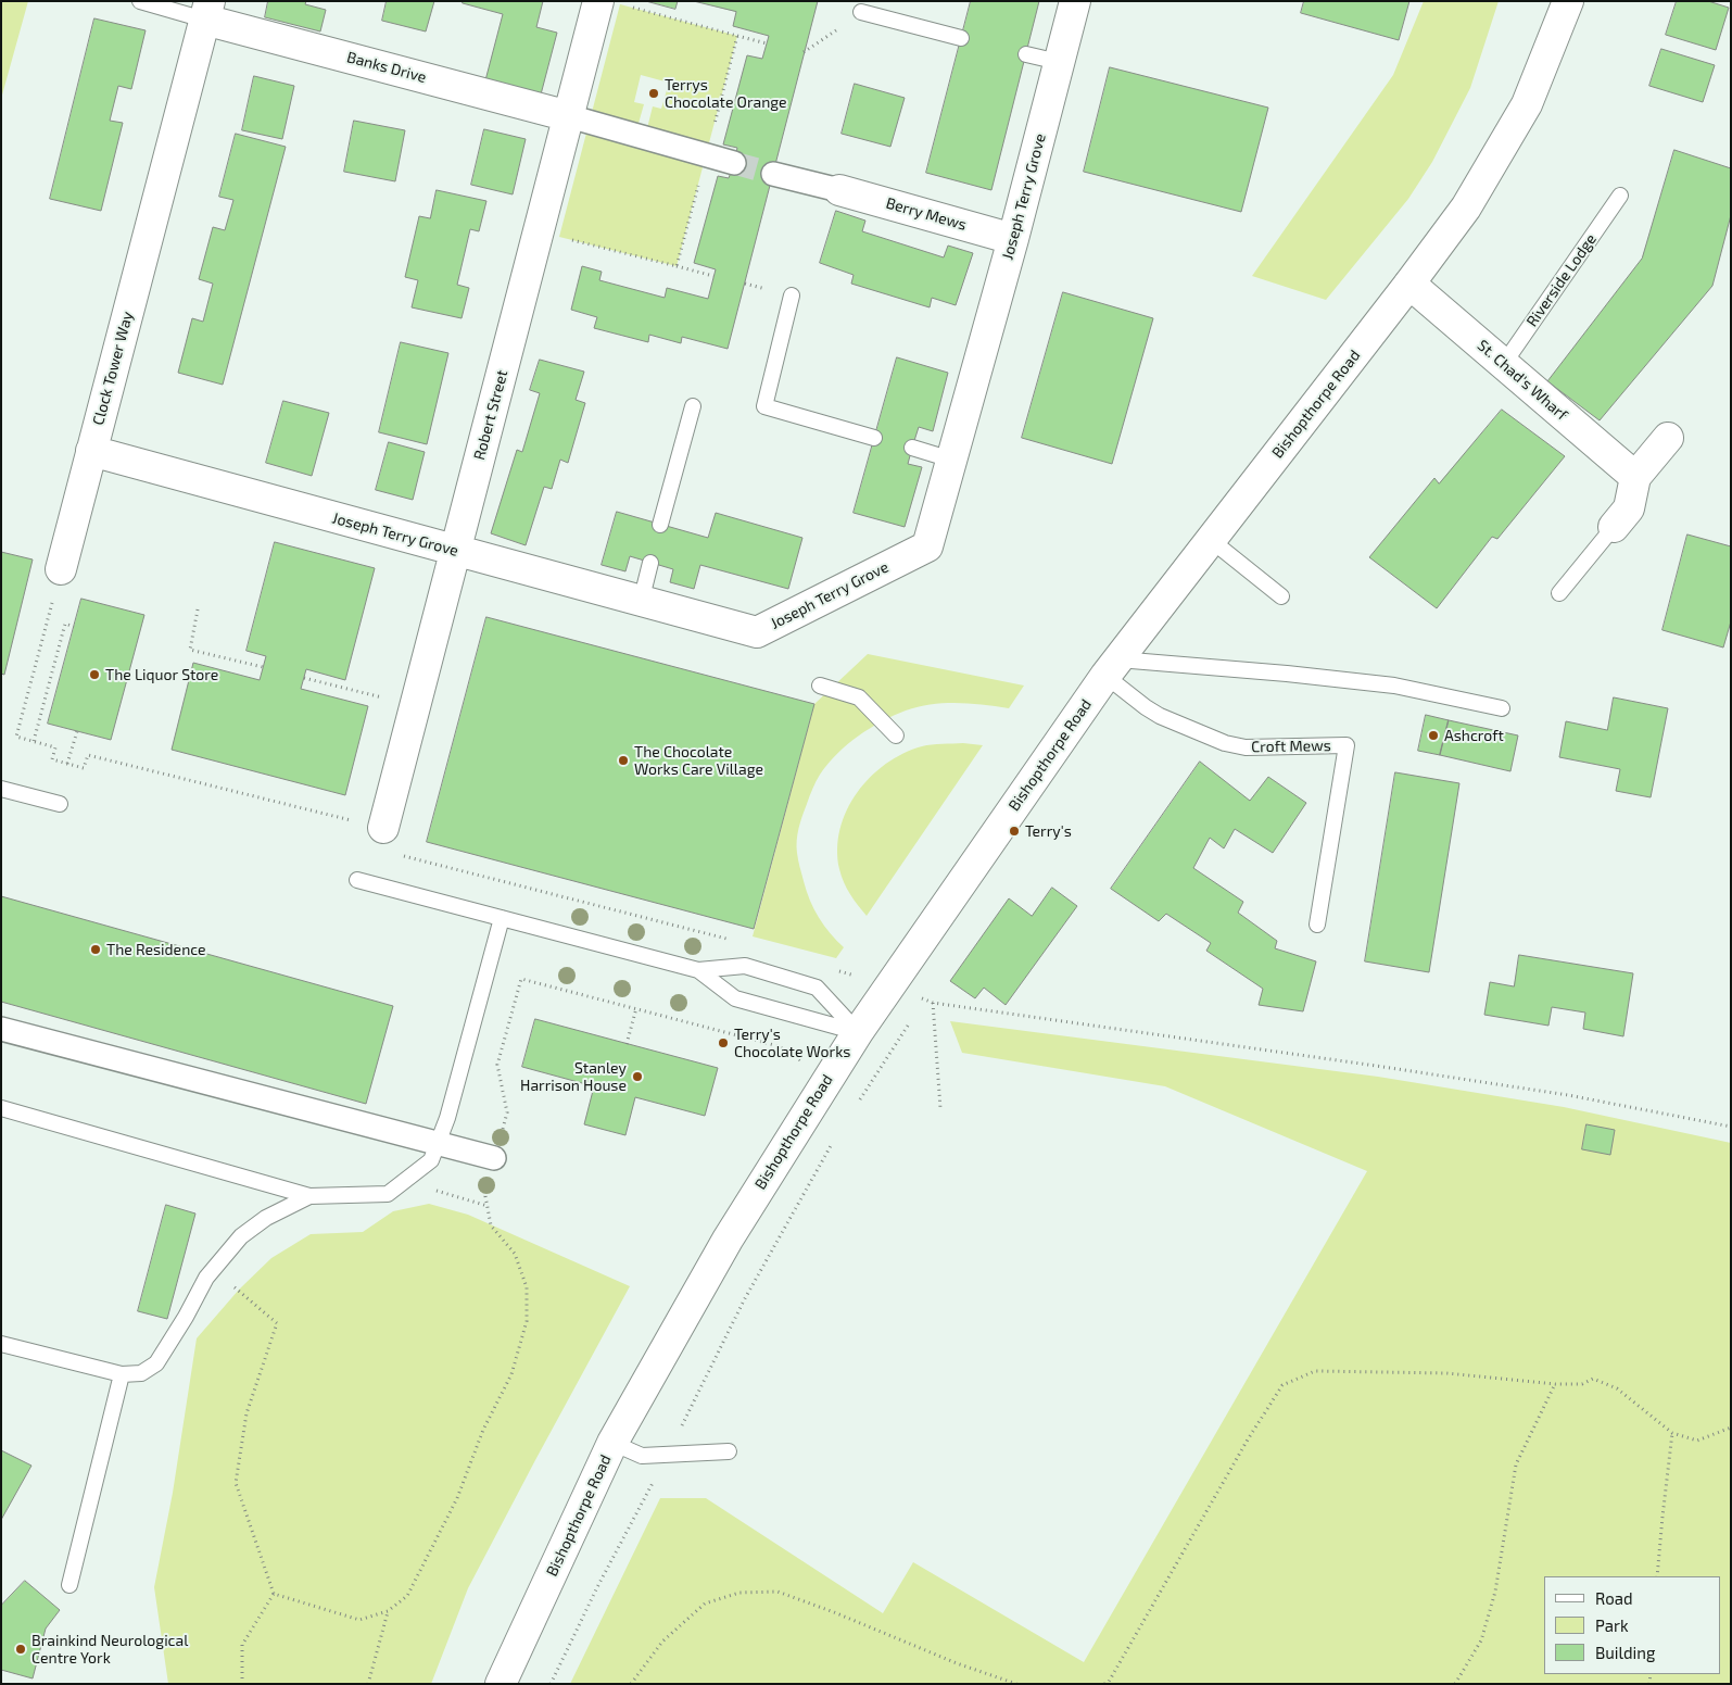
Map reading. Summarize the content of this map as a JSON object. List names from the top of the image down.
{
  "streets": {
    "street": [
      "Banks Drive",
      "Joseph Terry Grove",
      "Berry Mews",
      "Clock Tower Way",
      "St. Chad's Wharf",
      "Bishopthorpe Road",
      "Robert Street"
    ],
    "lane": ["Riverside Lodge", "Croft Mews"]
  },
  "crossings": [
    ["Banks Drive", "Clock Tower Way"],
    ["Banks Drive", "Robert Street"],
    ["Joseph Terry Grove", "Berry Mews"],
    ["Joseph Terry Grove", "Clock Tower Way"],
    ["Joseph Terry Grove", "Robert Street"],
    ["Riverside Lodge", "St. Chad's Wharf"],
    ["St. Chad's Wharf", "Bishopthorpe Road"],
    ["Bishopthorpe Road", "Croft Mews"]
  ],
  "places": [
    "Terrys Chocolate Orange",
    "The Liquor Store",
    "Ashcroft",
    "The Chocolate Works Care Village",
    "Terry's",
    "The Residence",
    "Terry's Chocolate Works",
    "Stanley Harrison House",
    "Brainkind Neurological Centre York"
  ],
  "legend": ["Road", "Park", "Building"]
}
